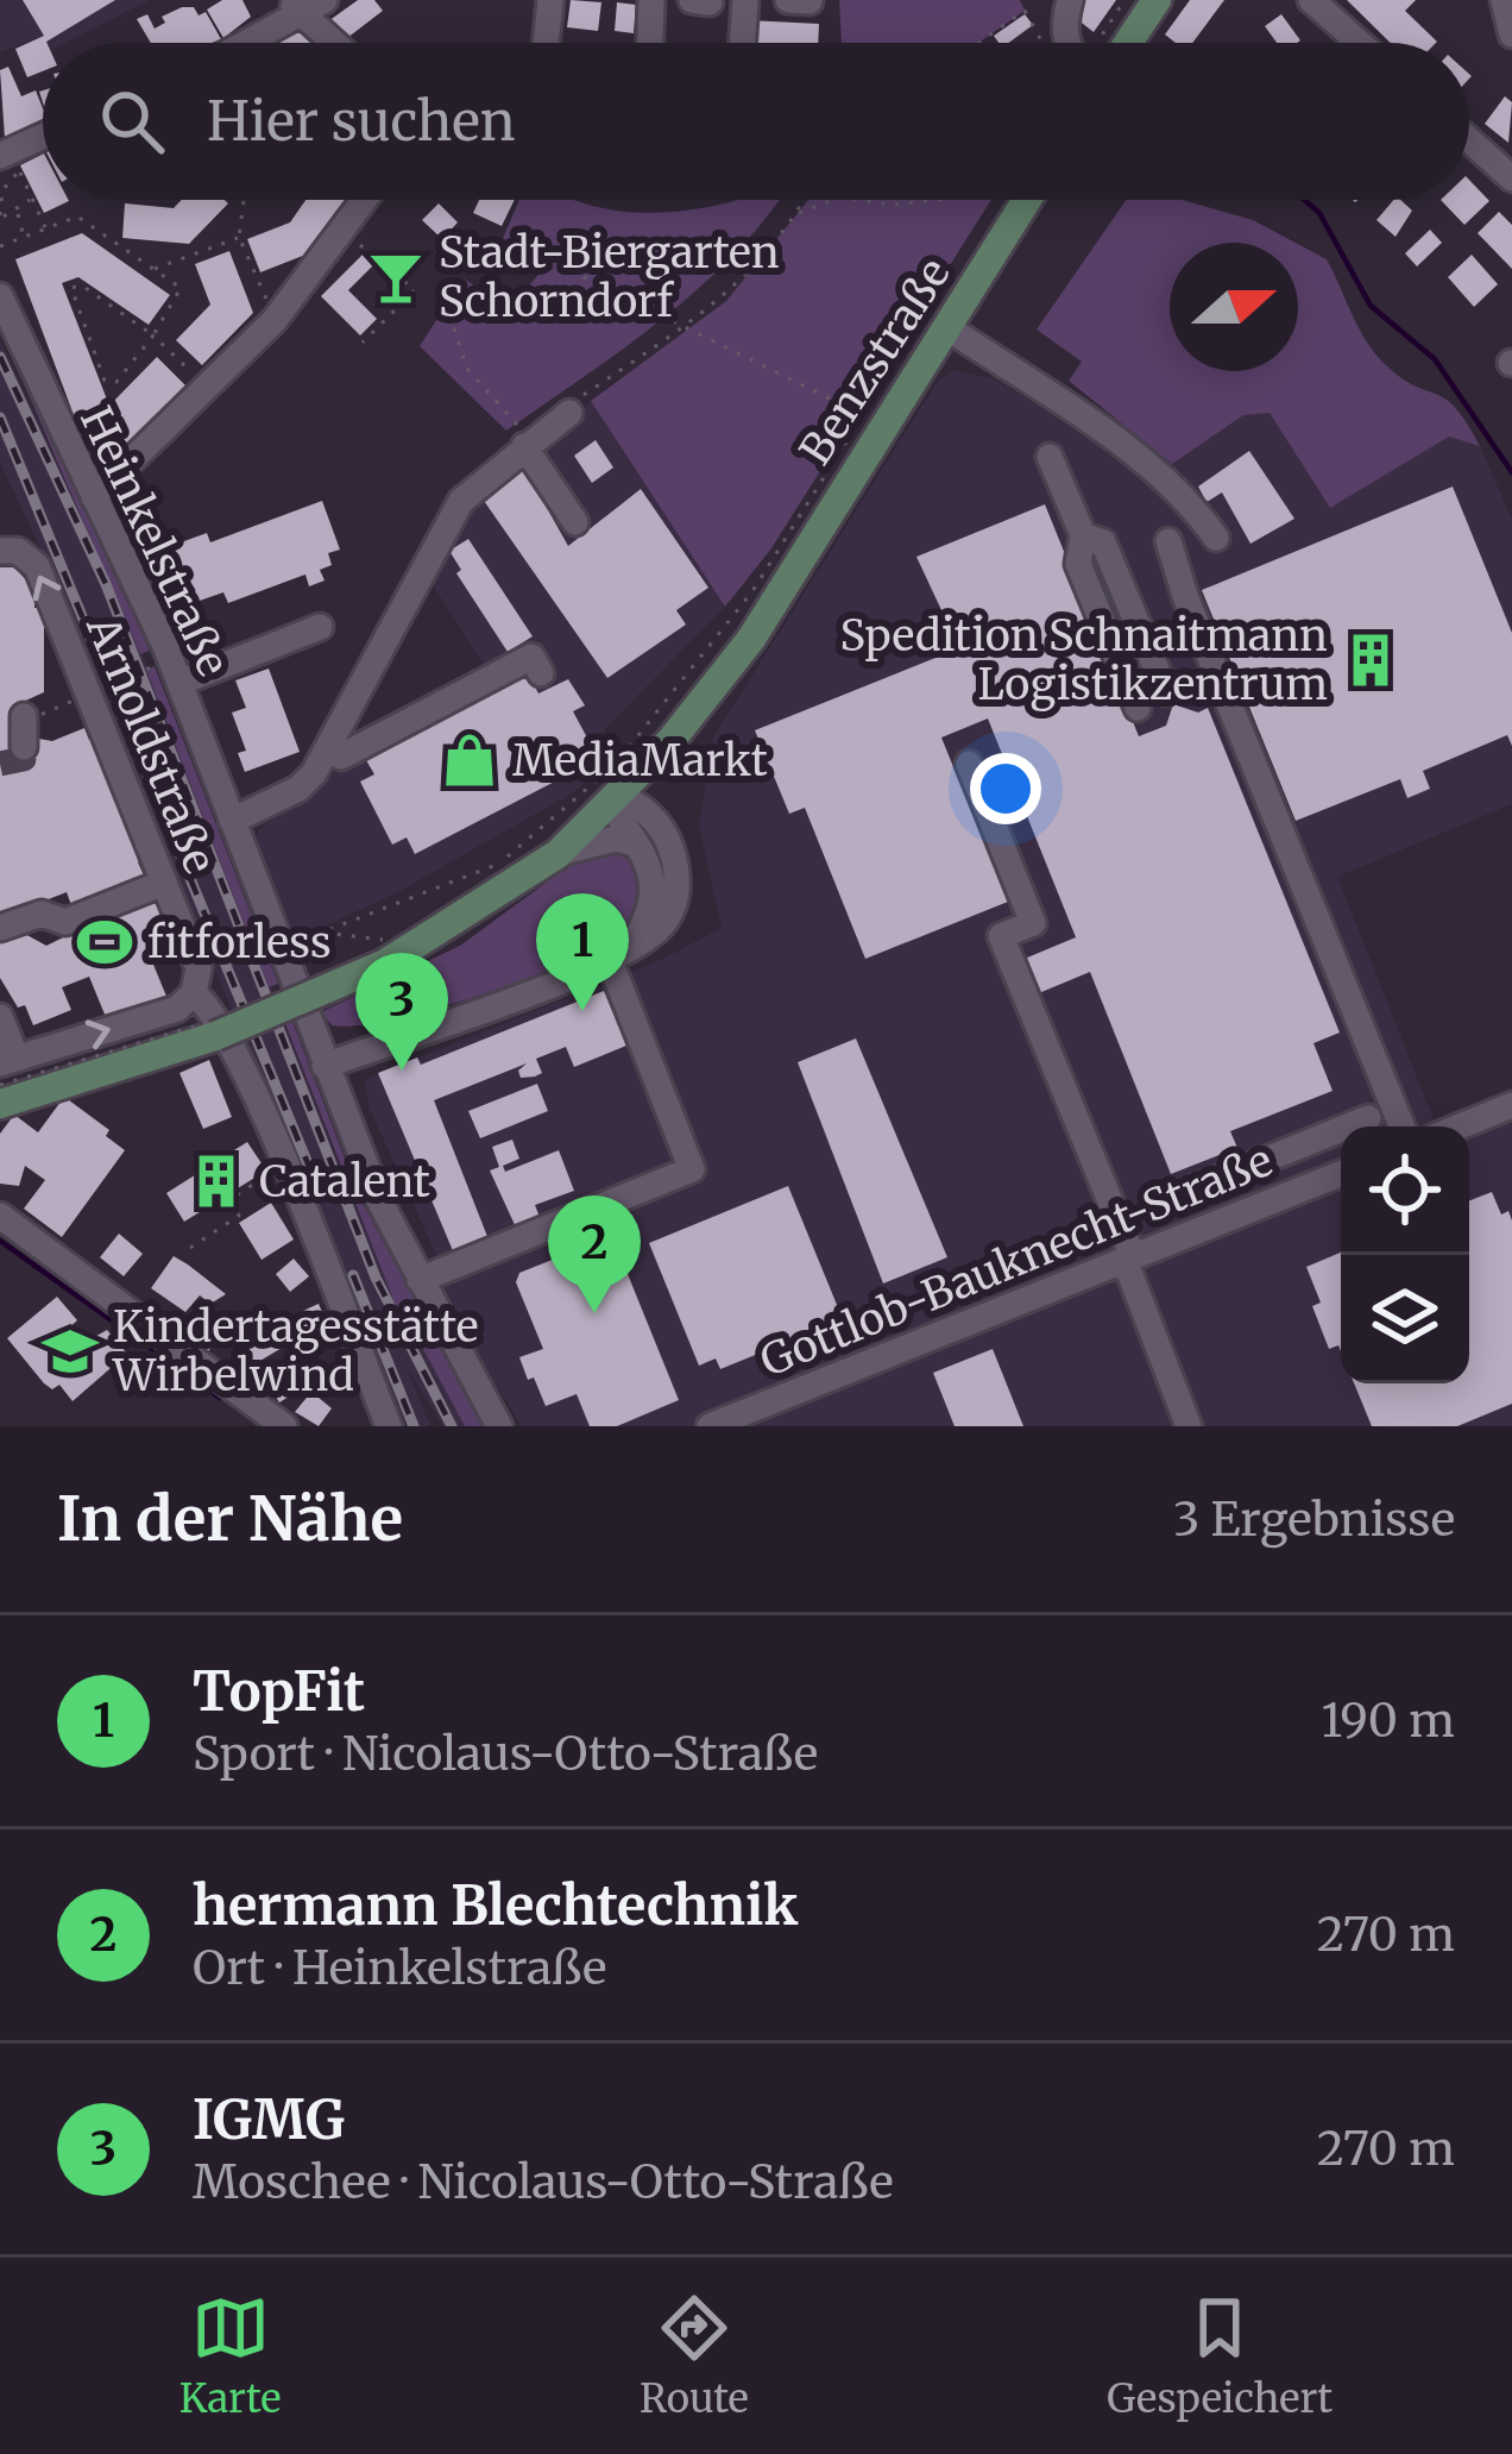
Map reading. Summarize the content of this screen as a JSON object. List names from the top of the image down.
{
  "streets": {
    "main road": ["Benzstraße"],
    "street": ["Heinkelstraße", "Arnoldstraße", "Gottlob-Bauknecht-Straße"]
  },
  "one_way": ["Arnoldstraße"],
  "places": {
    "bar": ["Stadt-Biergarten Schorndorf"],
    "building": ["Spedition Schnaitmann Logistikzentrum", "Catalent"],
    "shop": ["MediaMarkt"],
    "sports": ["fitforless"],
    "school or university": ["Kindertagesstätte Wirbelwind"]
  },
  "north": "right",
  "page": {
    "search": "Hier suchen",
    "pins": ["1", "3", "2"],
    "heading": ["In der Nähe", "3 Ergebnisse"],
    "list": [
      {
        "mark": "1",
        "name": "TopFit",
        "note": "Sport · Nicolaus-Otto-Straße",
        "value": "190 m"
      },
      {
        "mark": "2",
        "name": "hermann Blechtechnik",
        "note": "Ort · Heinkelstraße",
        "value": "270 m"
      },
      {
        "mark": "3",
        "name": "IGMG",
        "note": "Moschee · Nicolaus-Otto-Straße",
        "value": "270 m"
      }
    ],
    "nav": ["Karte", "Route", "Gespeichert"]
  }
}
